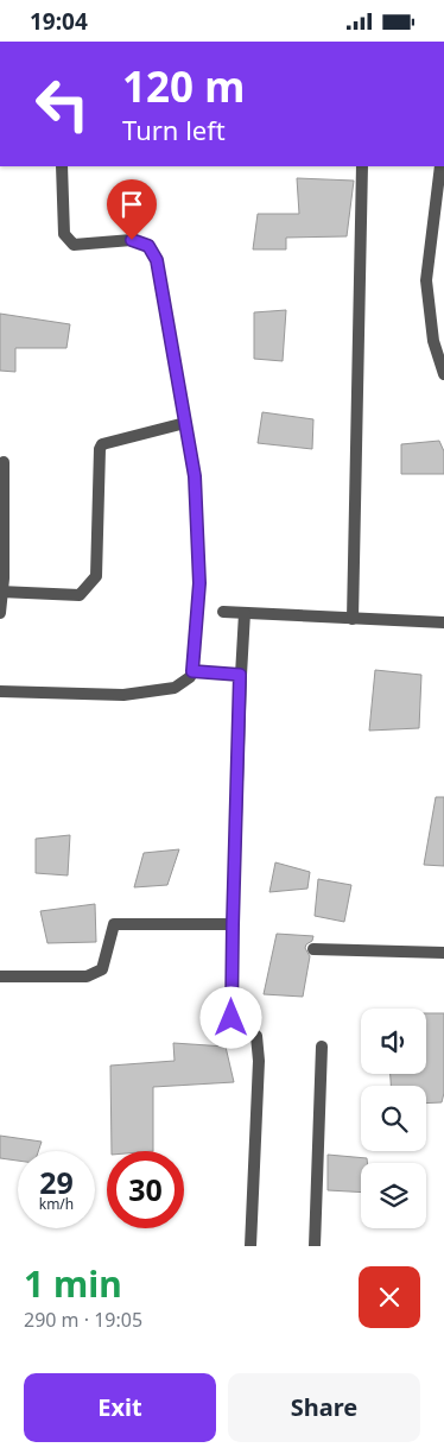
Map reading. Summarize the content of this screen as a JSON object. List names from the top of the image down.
{
  "page": {
    "status": "19:04",
    "turn": ["120 m", "Turn left"],
    "speed": "29 km/h",
    "limit": "30",
    "heading": ["1 min", "290 m · 19:05"],
    "buttons": ["Exit", "Share"]
  }
}
